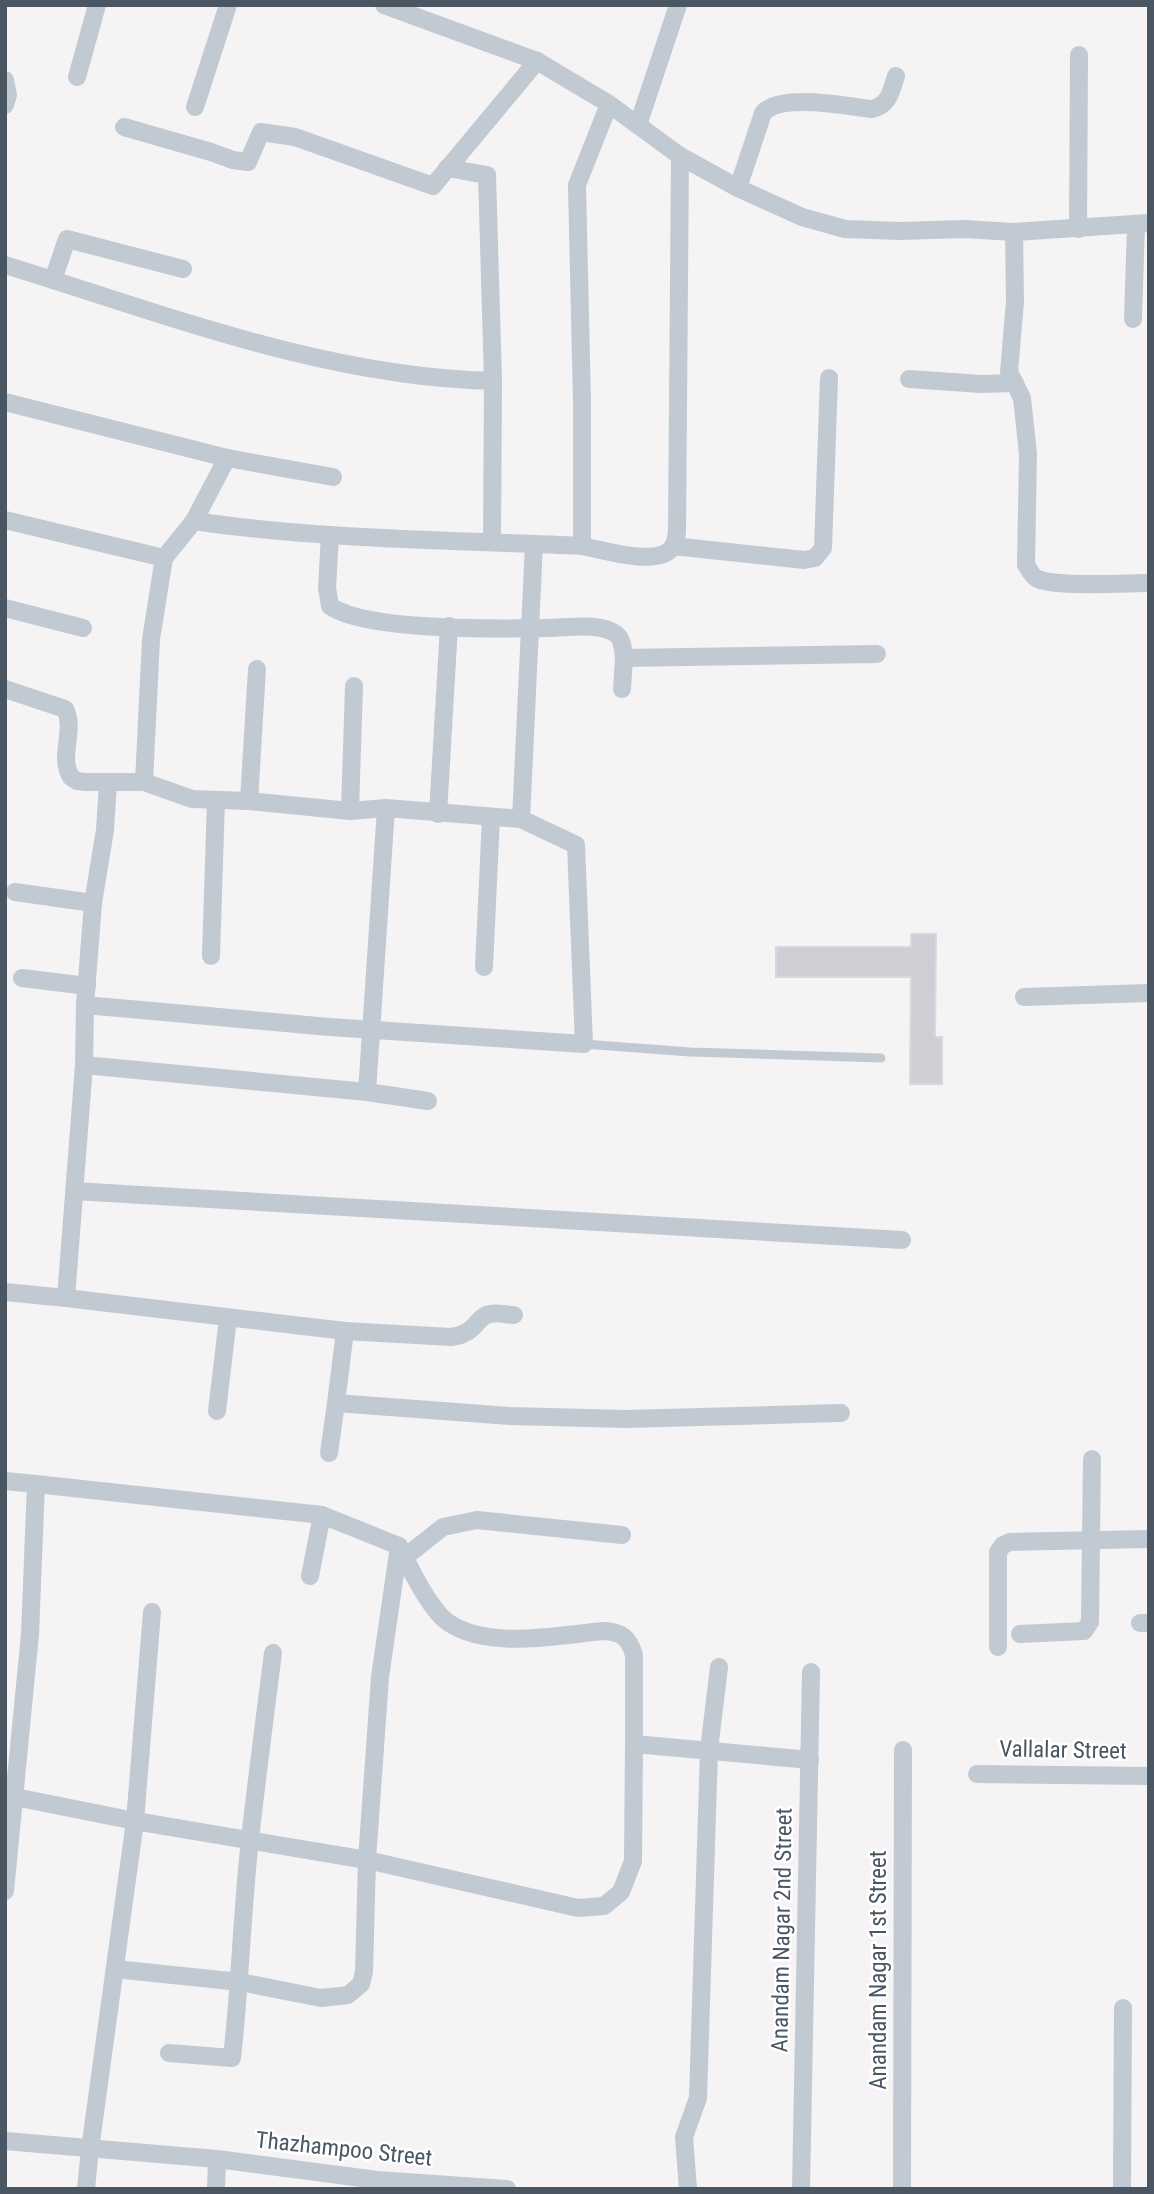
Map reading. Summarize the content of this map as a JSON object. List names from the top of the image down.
{
  "streets": {
    "street": [
      "Vallalar Street",
      "Anandam Nagar 2nd Street",
      "Anandam Nagar 1st Street",
      "Thazhampoo Street"
    ]
  }
}
